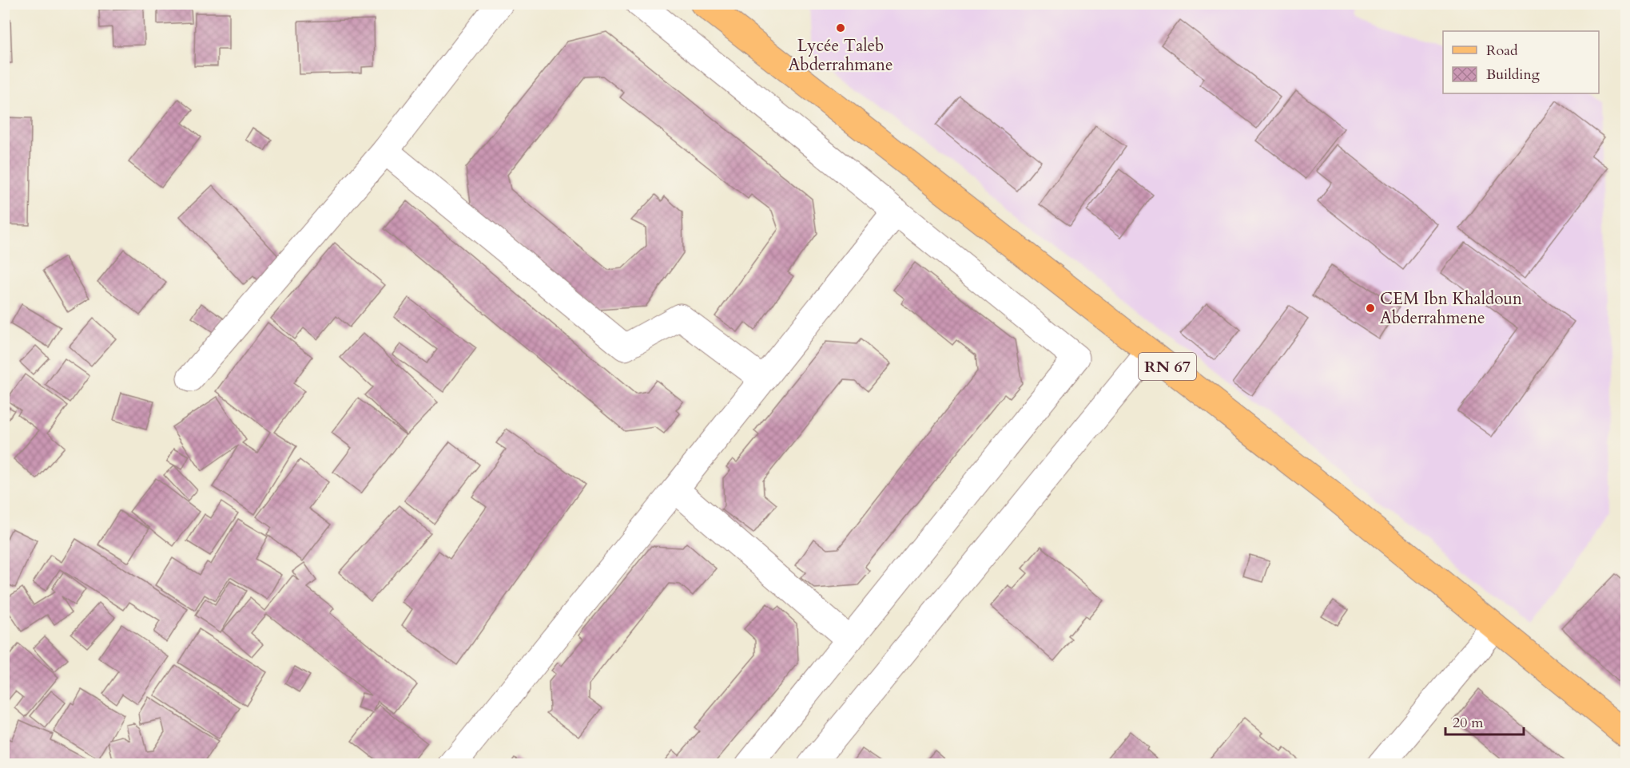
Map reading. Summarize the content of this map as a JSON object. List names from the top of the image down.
{
  "streets": {
    "main road": ["RN 67"]
  },
  "places": ["Lycée Taleb Abderrahmane", "CEM Ibn Khaldoun Abderrahmene"],
  "legend": ["Road", "Building"],
  "scale_bar": "20 m"
}
